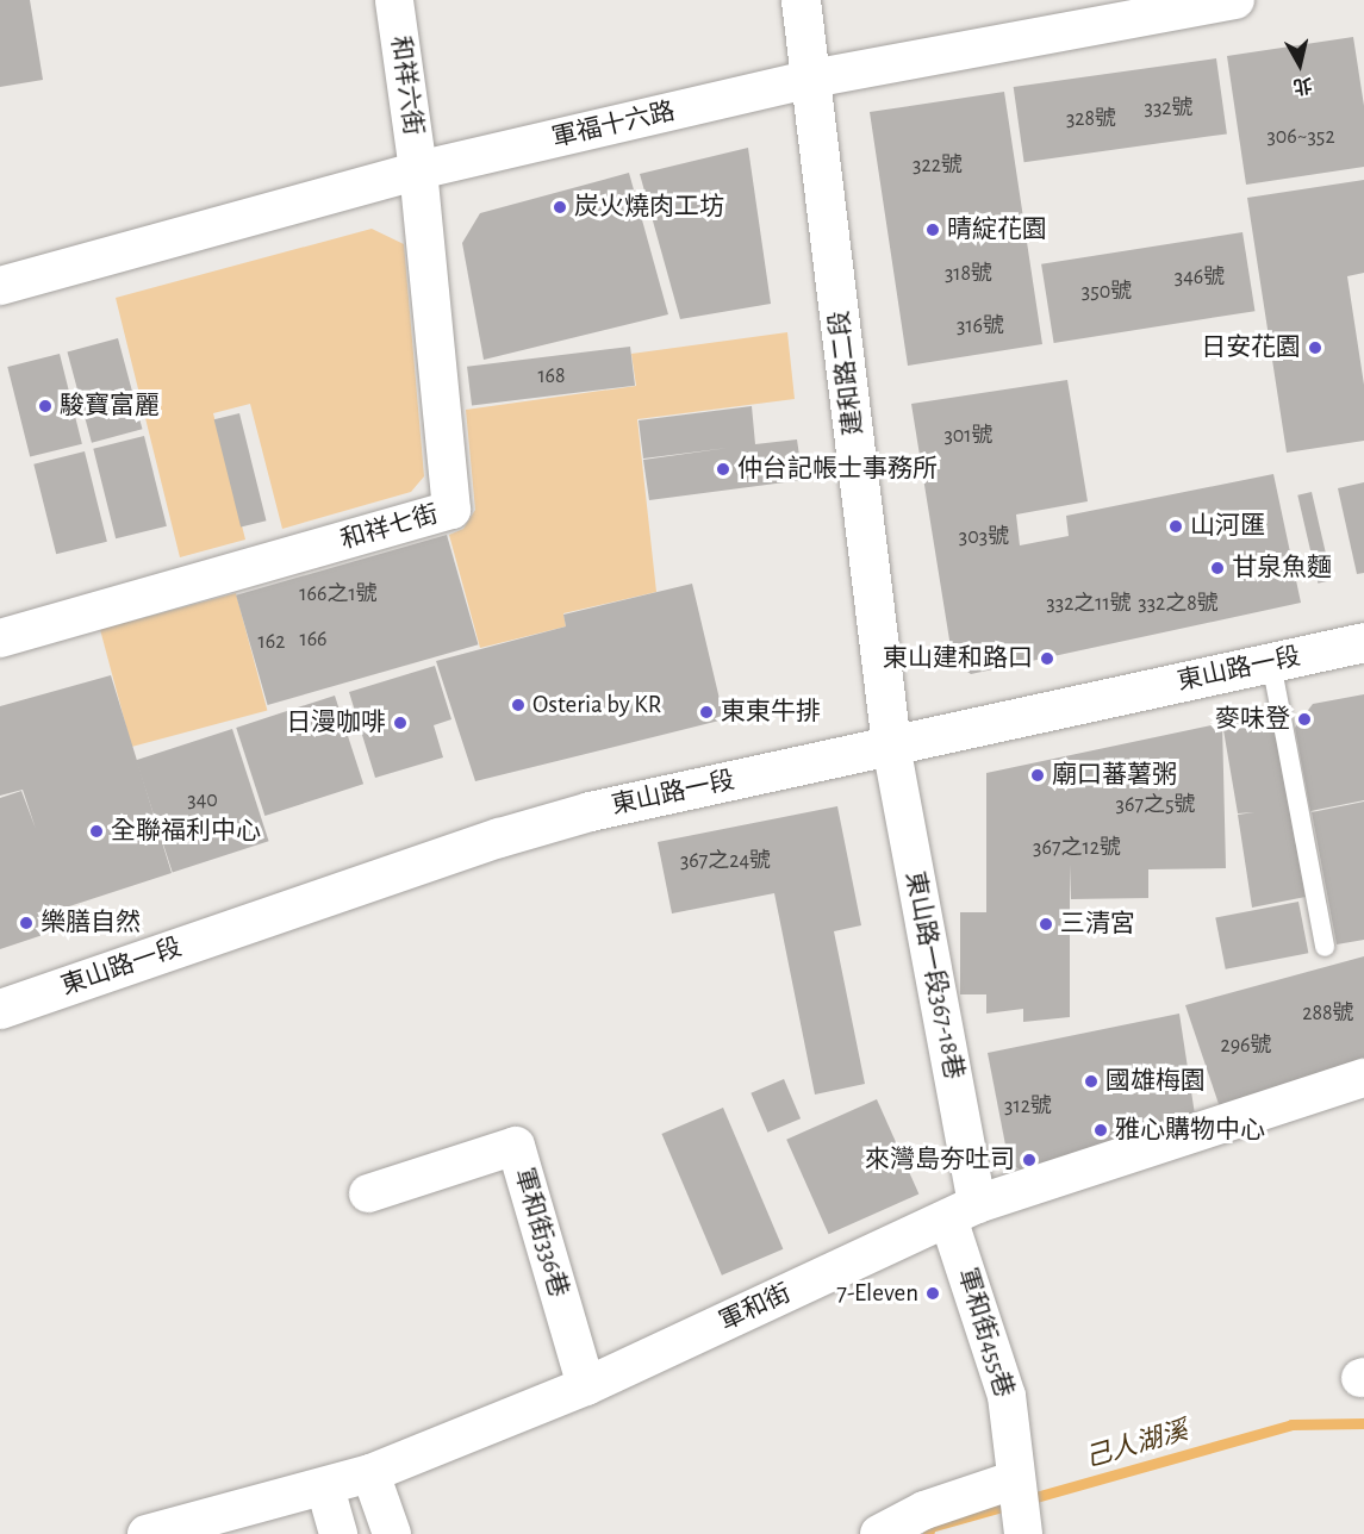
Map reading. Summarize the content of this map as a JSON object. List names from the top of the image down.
{
  "streets": {
    "main road": ["建和路二段", "東山路一段"],
    "street": [
      "和祥六街",
      "軍福十六路",
      "和祥七街",
      "東山路一段367-18巷",
      "軍和街336巷",
      "軍和街",
      "軍和街455巷"
    ]
  },
  "crossings": [
    ["和祥六街", "軍福十六路"],
    ["和祥六街", "和祥七街"],
    ["軍福十六路", "建和路二段"],
    ["軍福十六路", "和祥七街"],
    ["建和路二段", "東山路一段"],
    ["建和路二段", "東山路一段367-18巷"],
    ["東山路一段", "東山路一段367-18巷"],
    ["東山路一段367-18巷", "軍和街"],
    ["東山路一段367-18巷", "軍和街455巷"],
    ["軍和街336巷", "軍和街"],
    ["軍和街", "軍和街455巷"]
  ],
  "water": ["己人湖溪"],
  "places": [
    "炭火燒肉工坊",
    "晴綻花園",
    "日安花園",
    "駿寶富麗",
    "仲台記帳士事務所",
    "山河匯",
    "甘泉魚麵",
    "東山建和路口",
    "Osteria by KR",
    "東東牛排",
    "麥味登",
    "日漫咖啡",
    "廟口蕃薯粥",
    "全聯福利中心",
    "樂膳自然",
    "三清宮",
    "國雄梅園",
    "雅心購物中心",
    "來灣島夯吐司",
    "7-Eleven"
  ],
  "house_numbers": [
    "332號",
    "328號",
    "306~352",
    "322號",
    "318號",
    "346號",
    "350號",
    "316號",
    "168",
    "301號",
    "303號",
    "166之1號",
    "332之11號",
    "332之8號",
    "166",
    "162",
    "340",
    "367之5號",
    "367之12號",
    "367之24號",
    "288號",
    "296號",
    "312號"
  ],
  "north": "bottom"
}
